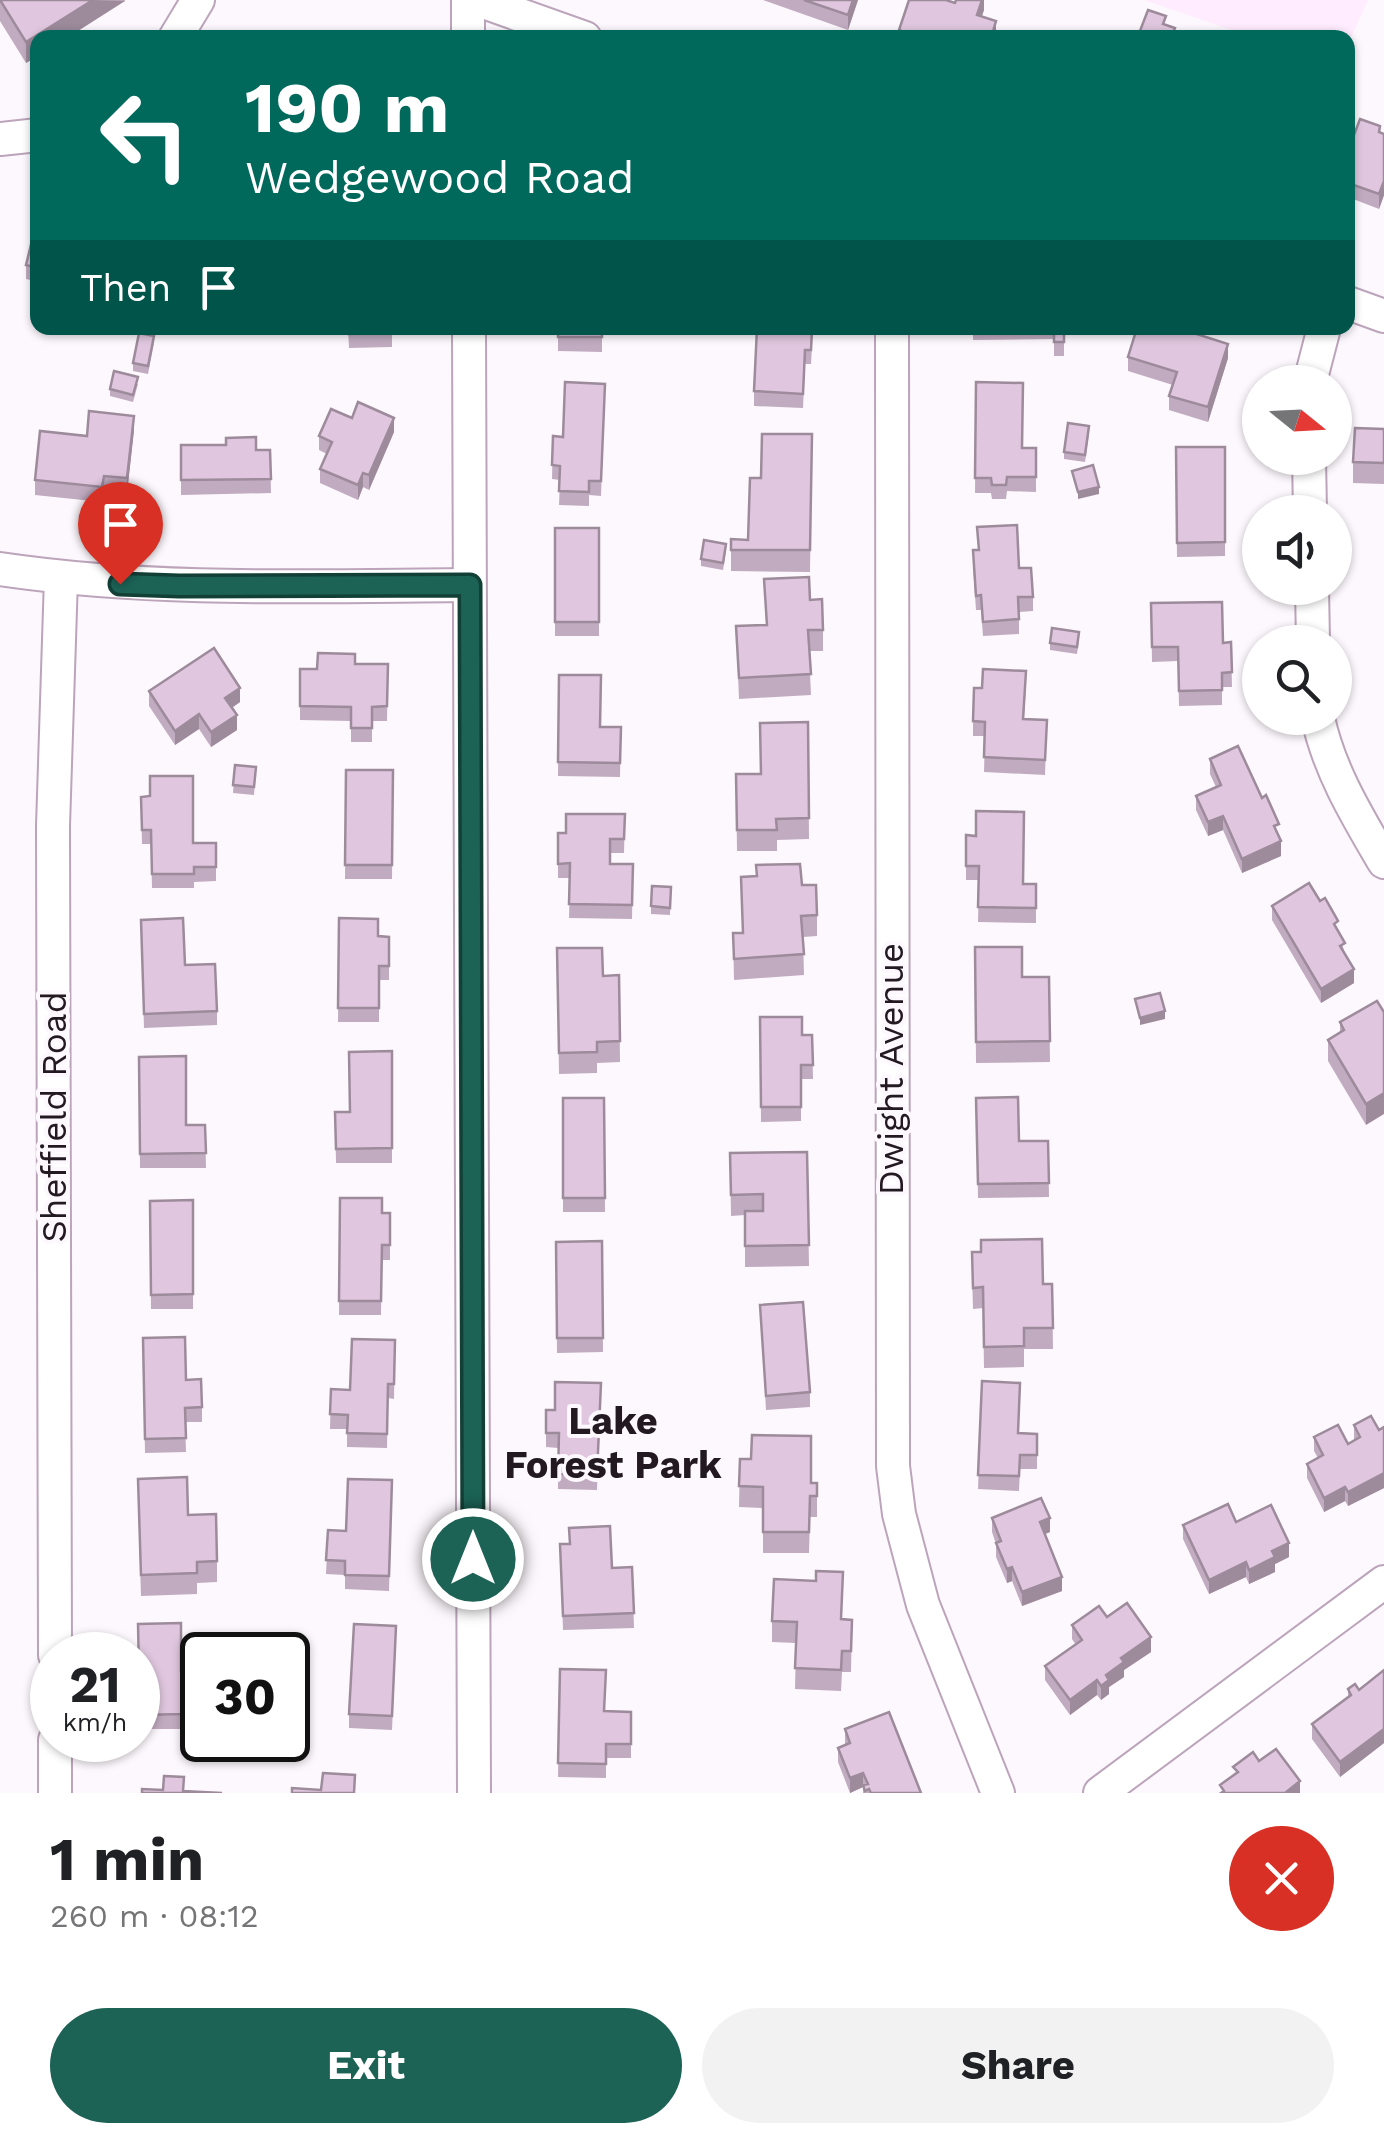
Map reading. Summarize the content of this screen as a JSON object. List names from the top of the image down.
{
  "streets": {
    "street": ["Dwight Avenue", "Sheffield Road"]
  },
  "districts": ["Lake Forest Park"],
  "north": "right",
  "page": {
    "turn": ["190 m", "Wedgewood Road"],
    "then": "Then",
    "speed": "21 km/h",
    "limit": "30",
    "heading": ["1 min", "260 m · 08:12"],
    "buttons": ["Exit", "Share"]
  }
}
